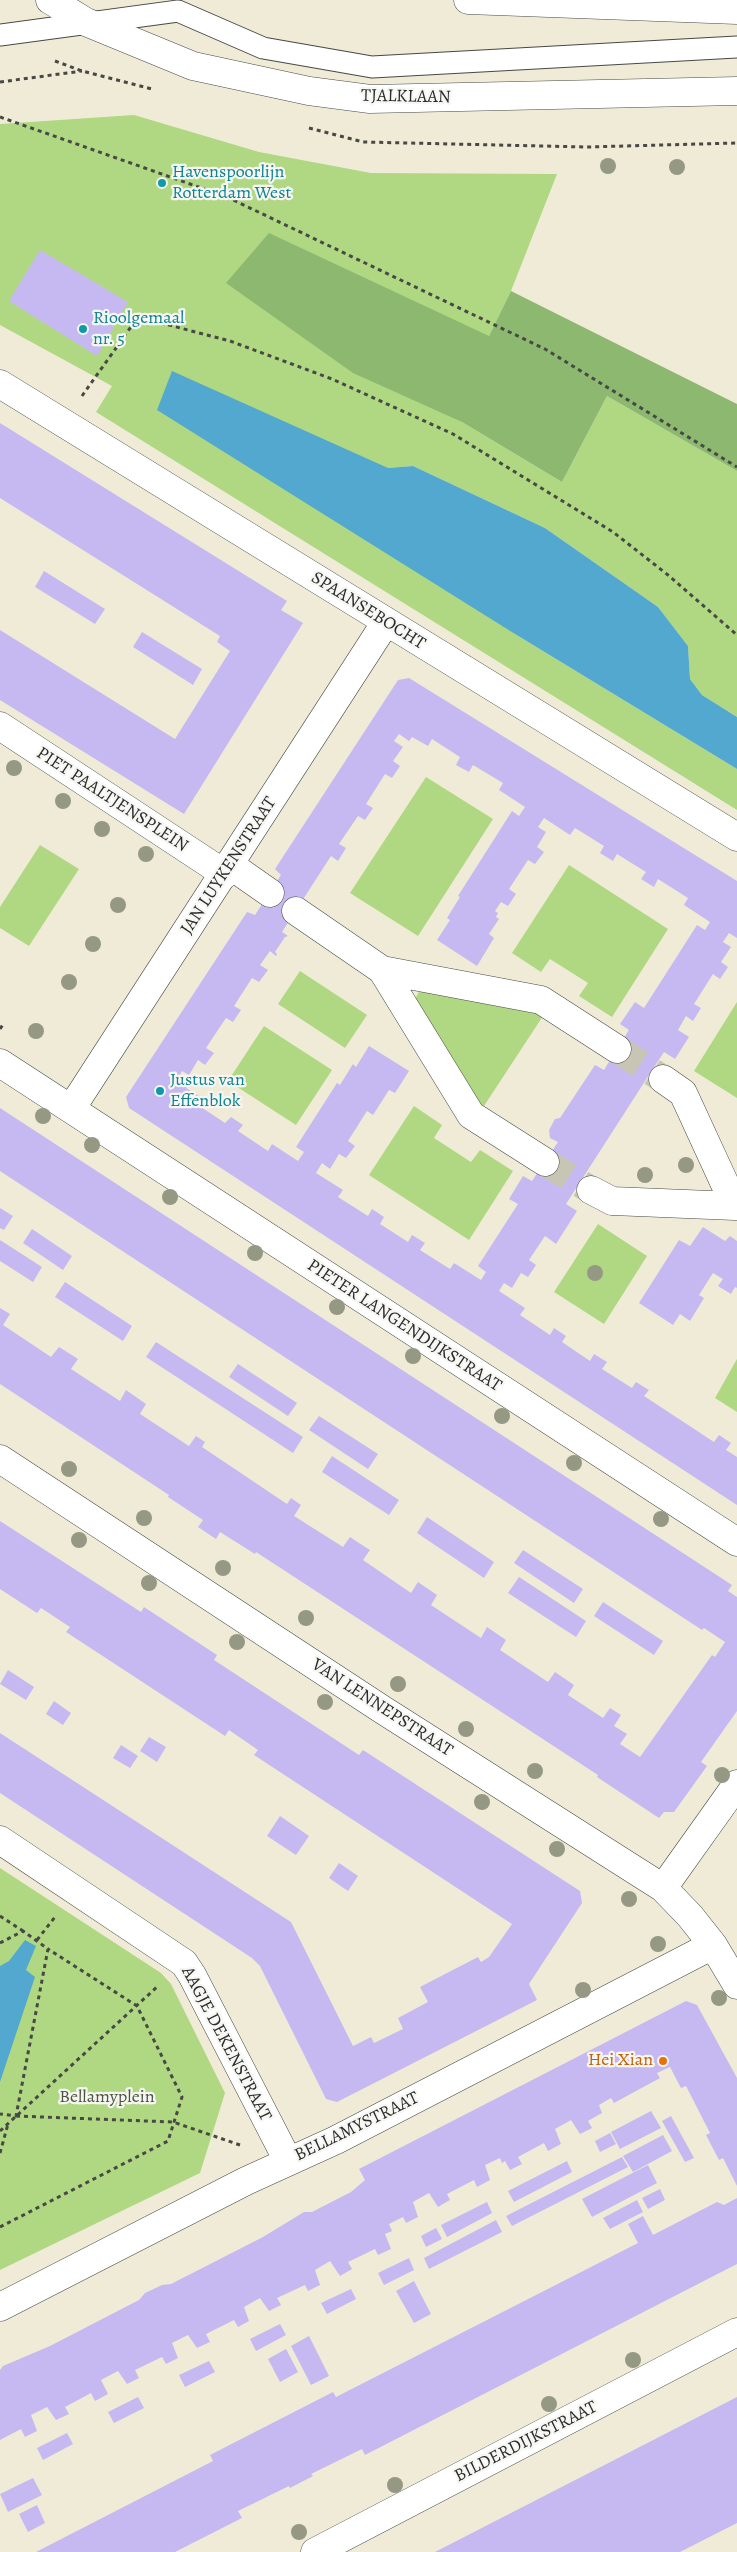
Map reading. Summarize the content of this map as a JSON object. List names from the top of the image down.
{
  "streets": {
    "street": [
      "TJALKLAAN",
      "SPAANSEBOCHT",
      "PIET PAALTJENSPLEIN",
      "JAN LUYKENSTRAAT",
      "PIETER LANGENDIJKSTRAAT",
      "VAN LENNEPSTRAAT",
      "AAGJE DEKENSTRAAT",
      "BELLAMYSTRAAT",
      "BILDERDIJKSTRAAT"
    ]
  },
  "crossings": [
    ["SPAANSEBOCHT", "JAN LUYKENSTRAAT"],
    ["PIET PAALTJENSPLEIN", "JAN LUYKENSTRAAT"],
    ["JAN LUYKENSTRAAT", "PIETER LANGENDIJKSTRAAT"],
    ["VAN LENNEPSTRAAT", "BELLAMYSTRAAT"],
    ["AAGJE DEKENSTRAAT", "BELLAMYSTRAAT"]
  ],
  "parks": ["Bellamyplein"],
  "places": [
    "Havenspoorlijn Rotterdam West",
    "Rioolgemaal nr. 5",
    "Justus van Effenblok",
    "Hei Xian"
  ]
}
